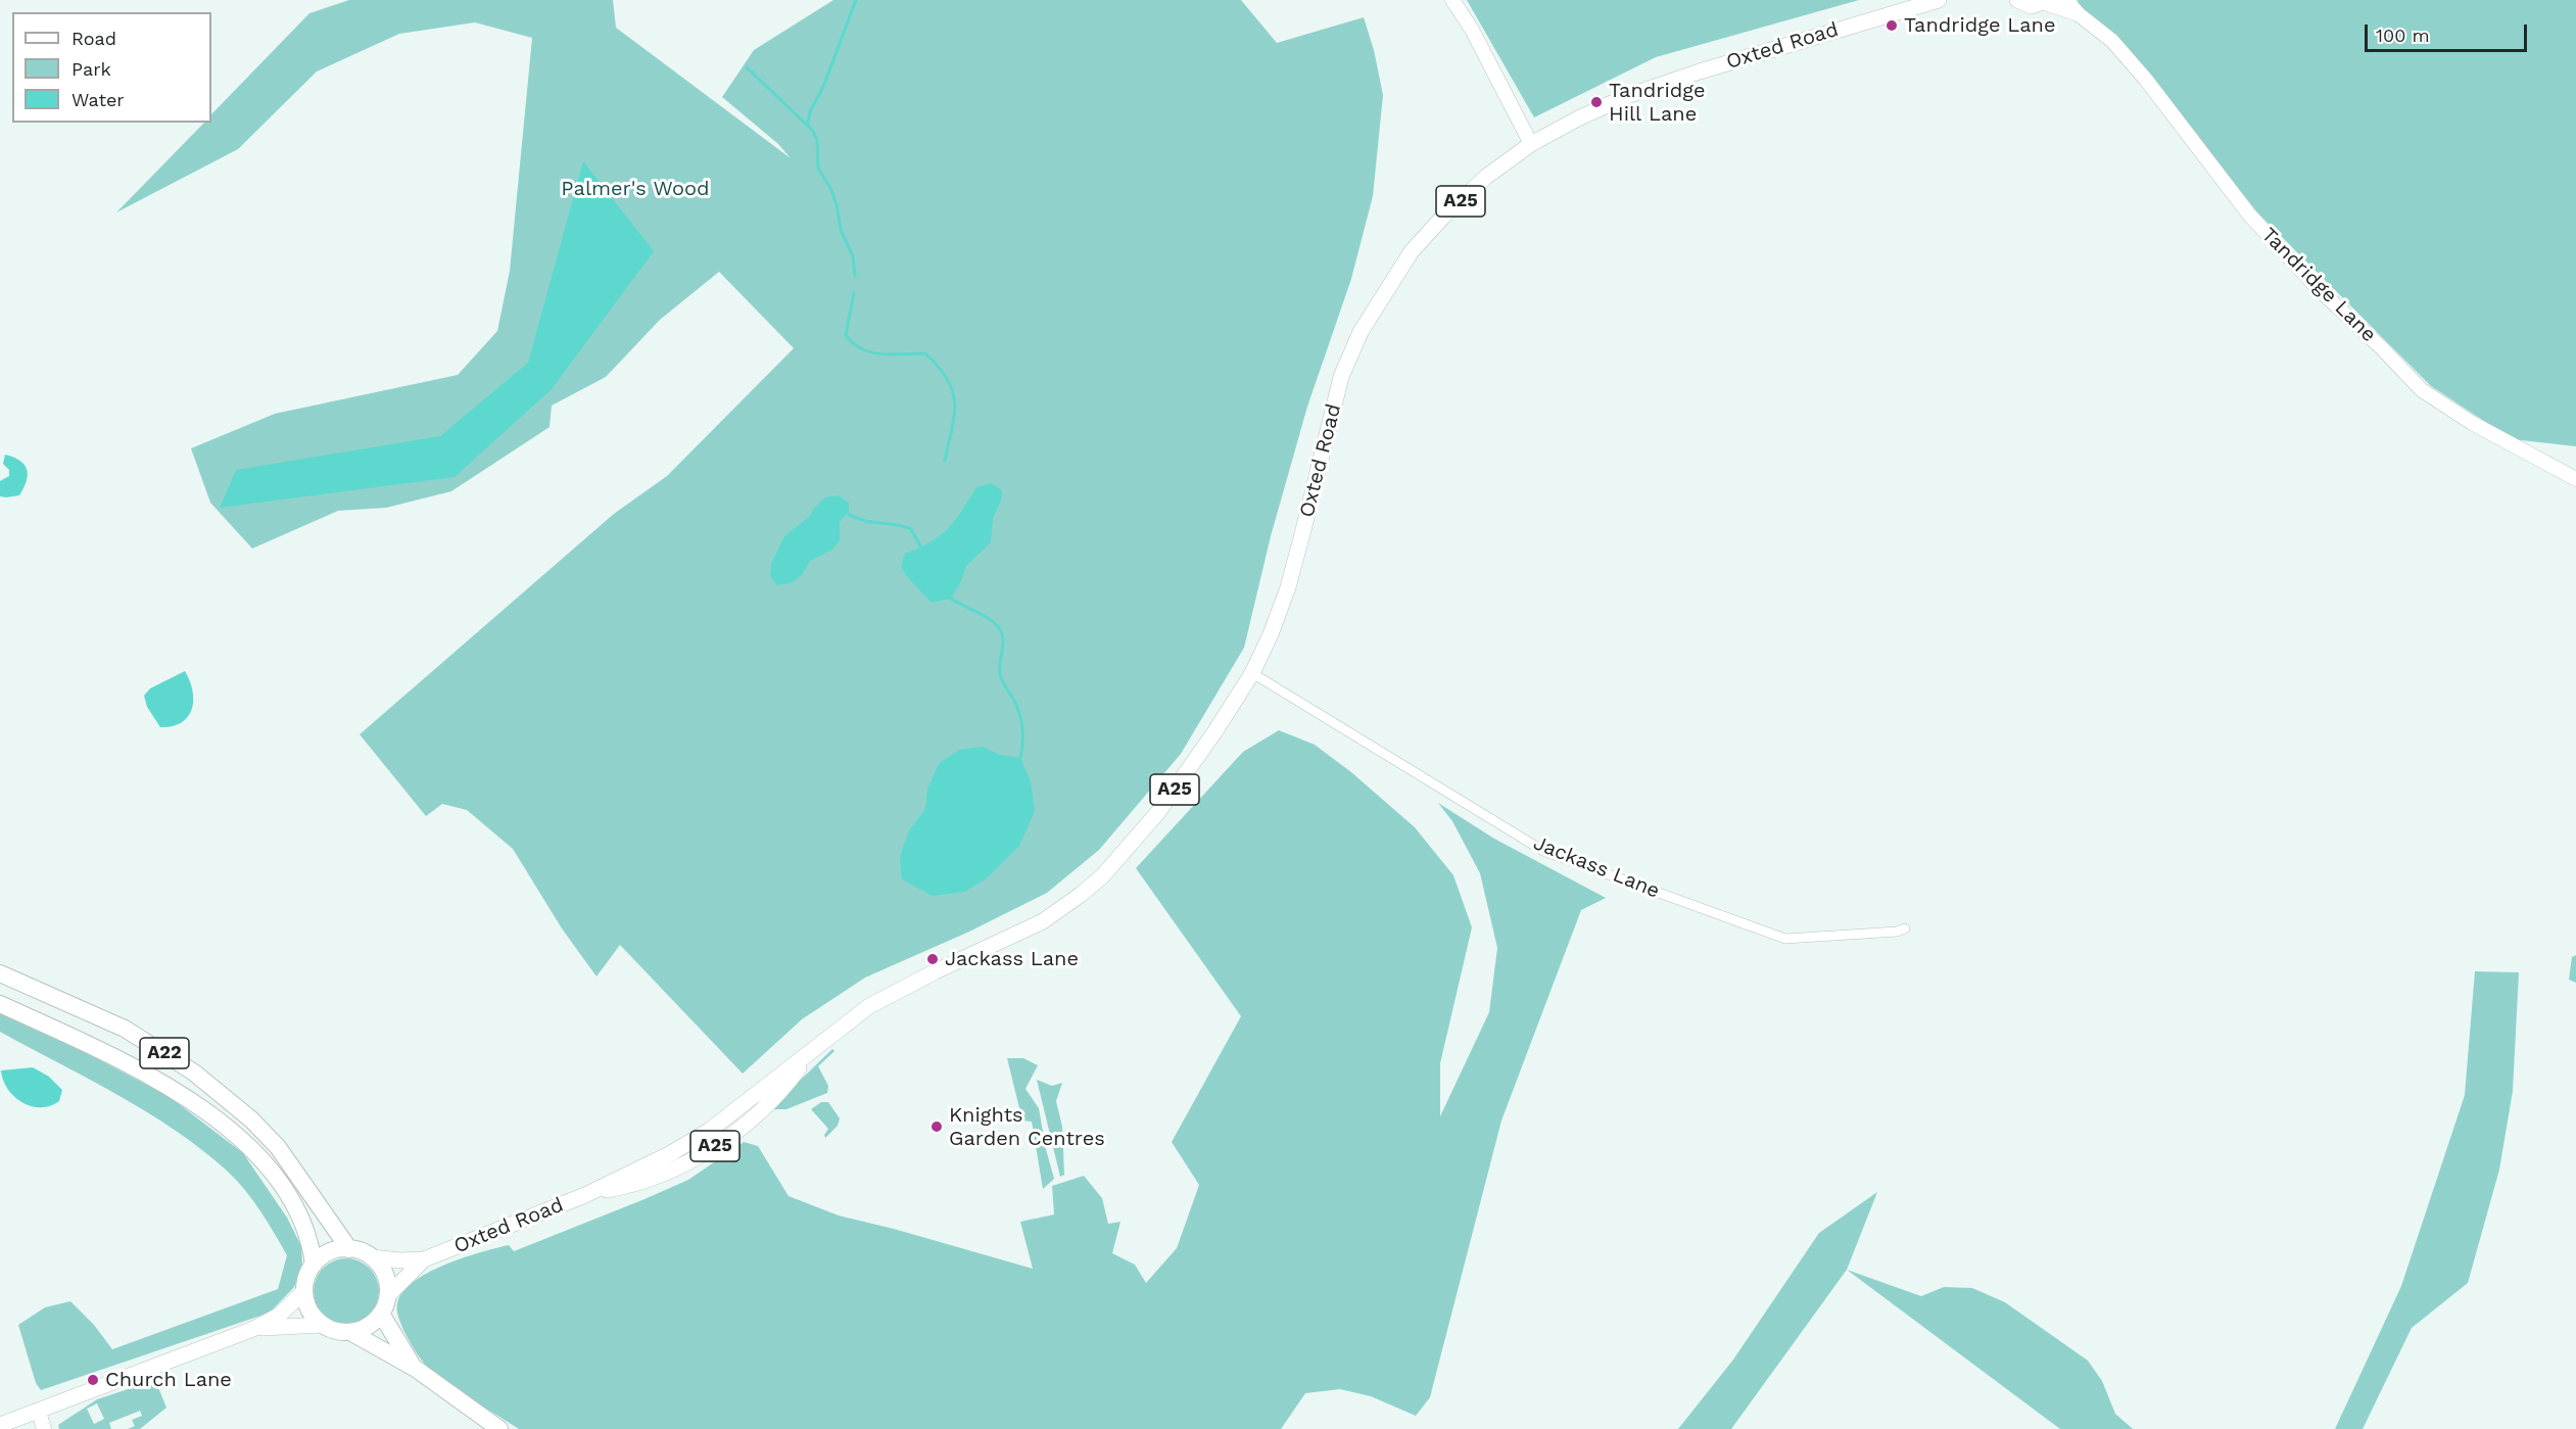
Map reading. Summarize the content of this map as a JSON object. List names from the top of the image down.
{
  "streets": {
    "highway": ["A22"],
    "main road": ["Oxted Road", "A25"],
    "street": ["Tandridge Lane", "Jackass Lane"]
  },
  "crossings": [
    ["Oxted Road", "Jackass Lane"],
    ["Oxted Road", "A22"]
  ],
  "parks": ["Palmer's Wood"],
  "places": [
    "Tandridge Lane",
    "Tandridge Hill Lane",
    "Jackass Lane",
    "Knights Garden Centres",
    "Church Lane"
  ],
  "legend": ["Road", "Park", "Water"],
  "scale_bar": "100 m"
}
